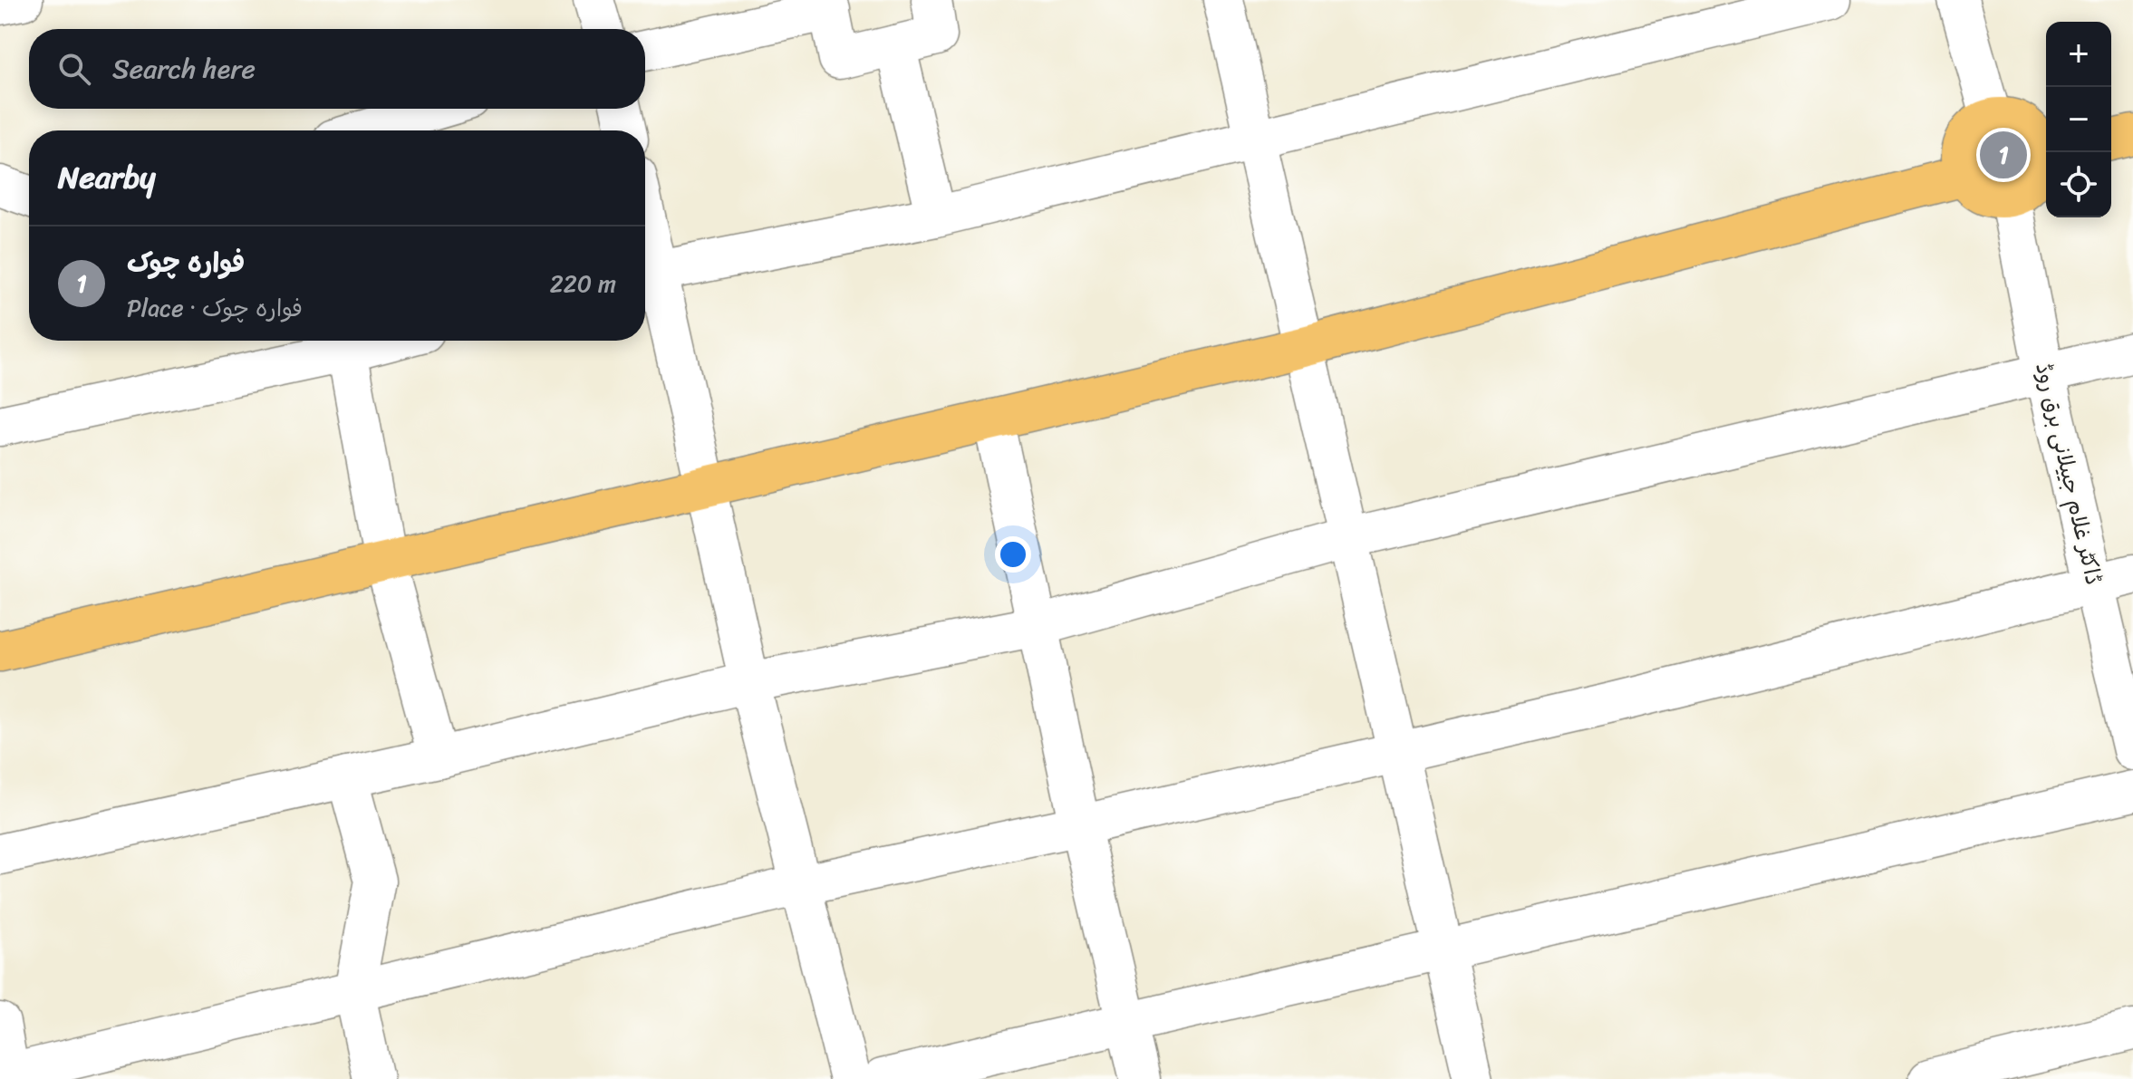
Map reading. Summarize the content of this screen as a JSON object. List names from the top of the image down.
{
  "streets": {
    "street": ["ڈاکٹر غلام جییلانی برق روڈ"]
  },
  "page": {
    "map_buttons": ["+", "−"],
    "search": "Search here",
    "pins": "1",
    "heading": "Nearby",
    "list": [
      {
        "mark": "1",
        "name": "فوارہ چوک",
        "note": "Place · فوارہ چوک",
        "value": "220 m"
      }
    ]
  }
}
